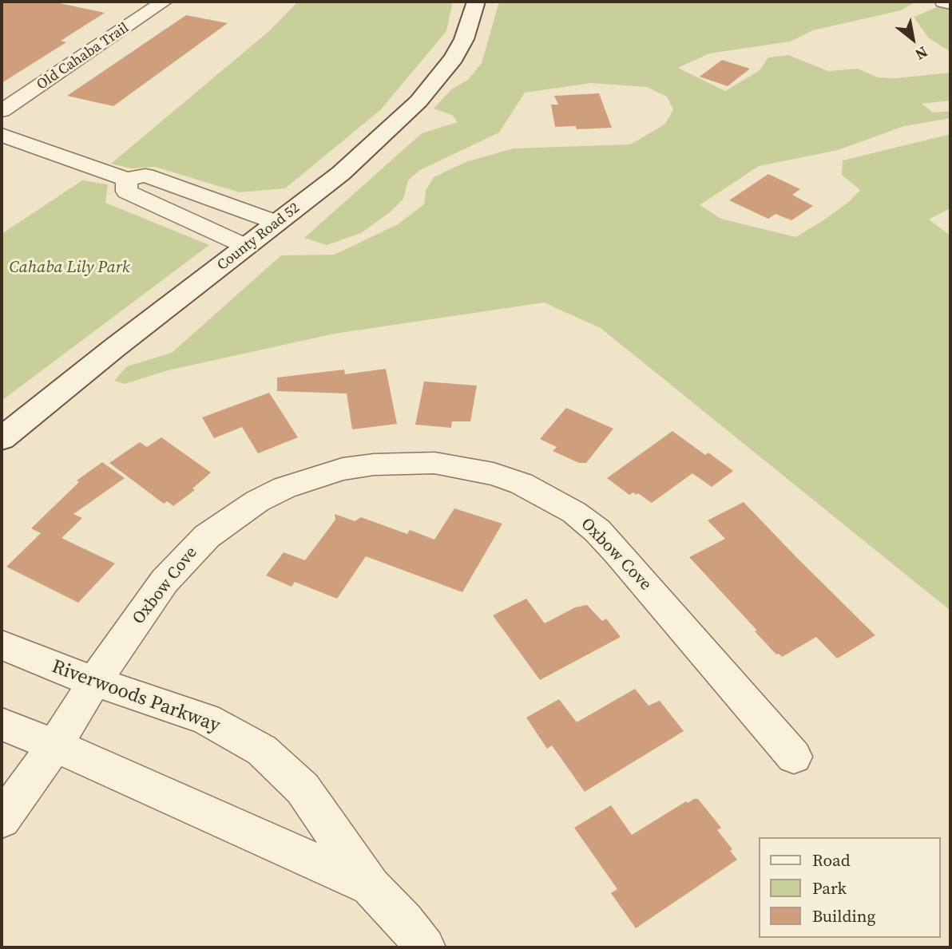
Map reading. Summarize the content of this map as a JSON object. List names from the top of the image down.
{
  "streets": {
    "main road": ["County Road 52"],
    "street": ["Old Cahaba Trail", "Oxbow Cove", "Riverwoods Parkway"]
  },
  "crossings": [
    ["Oxbow Cove", "Riverwoods Parkway"]
  ],
  "parks": ["Cahaba Lily Park"],
  "legend": ["Road", "Park", "Building"],
  "north": "bottom right"
}
